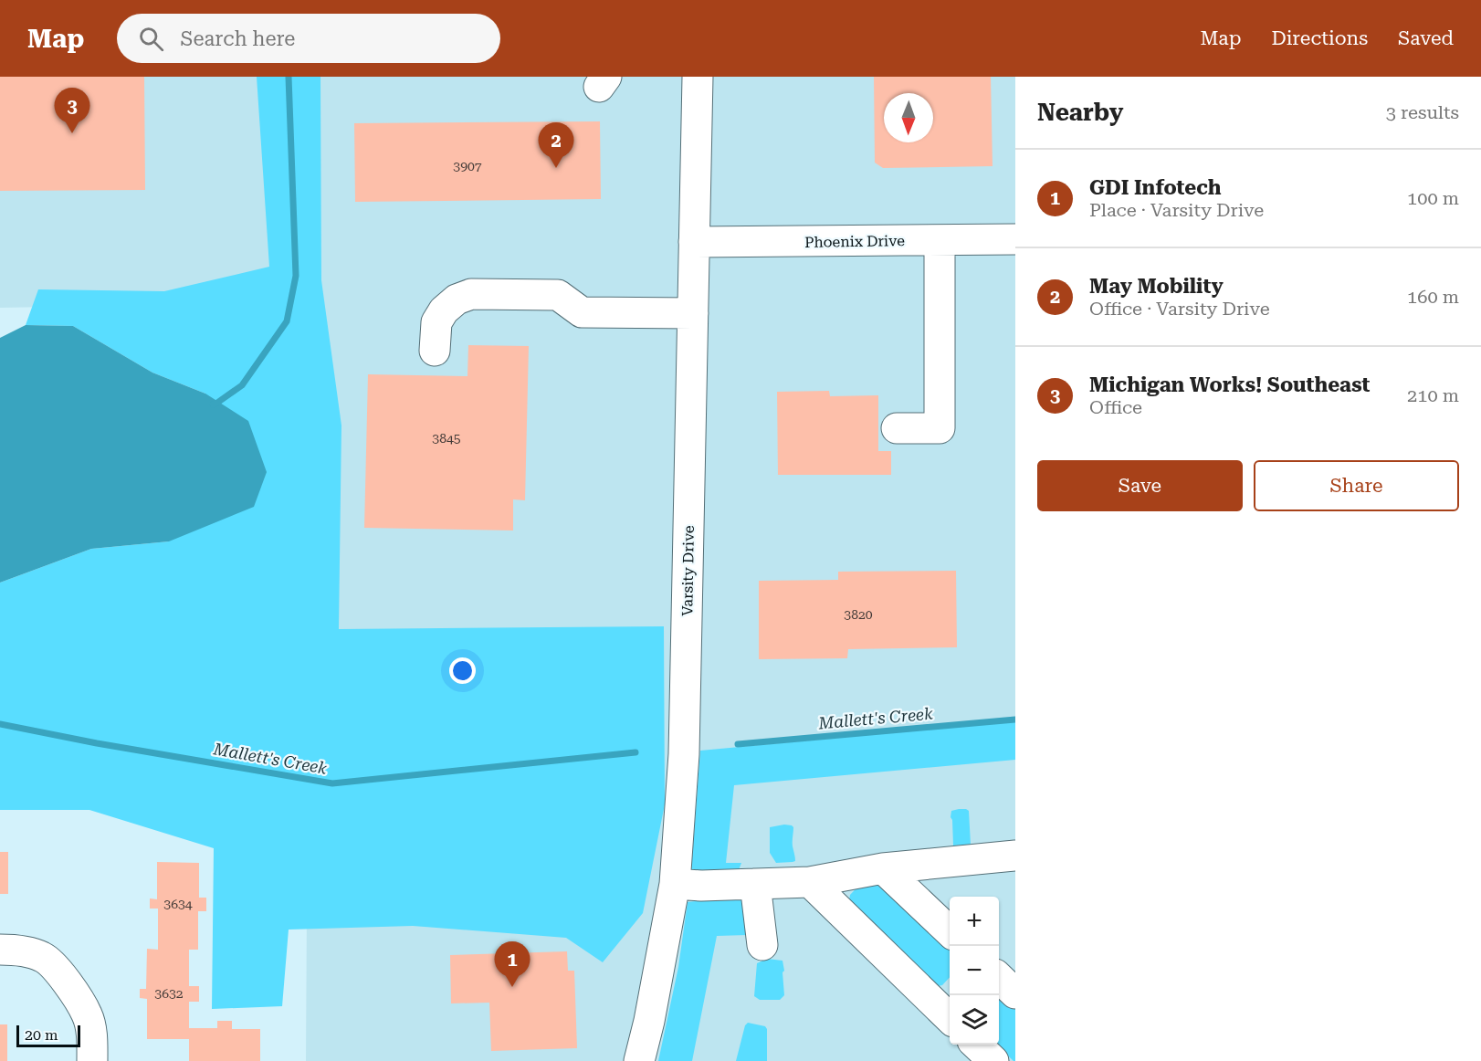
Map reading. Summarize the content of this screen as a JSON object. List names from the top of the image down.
{
  "streets": {
    "street": ["Phoenix Drive", "Varsity Drive"]
  },
  "crossings": [
    ["Phoenix Drive", "Varsity Drive"]
  ],
  "water": ["Mallett's Creek"],
  "house_numbers": [
    "3907",
    "3845",
    "3820",
    "3634",
    "3632"
  ],
  "scale_bar": "20 m",
  "north": "bottom",
  "page": {
    "header": "Map",
    "search": "Search here",
    "nav": ["Map", "Directions", "Saved"],
    "heading": ["Nearby", "3 results"],
    "pins": ["3", "2", "1"],
    "list": [
      {
        "mark": "1",
        "name": "GDI Infotech",
        "note": "Place · Varsity Drive",
        "value": "100 m"
      },
      {
        "mark": "2",
        "name": "May Mobility",
        "note": "Office · Varsity Drive",
        "value": "160 m"
      },
      {
        "mark": "3",
        "name": "Michigan Works! Southeast",
        "note": "Office",
        "value": "210 m"
      }
    ],
    "buttons": ["Save", "Share"],
    "map_buttons": ["+", "−"],
    "scale": "20 m"
  }
}
